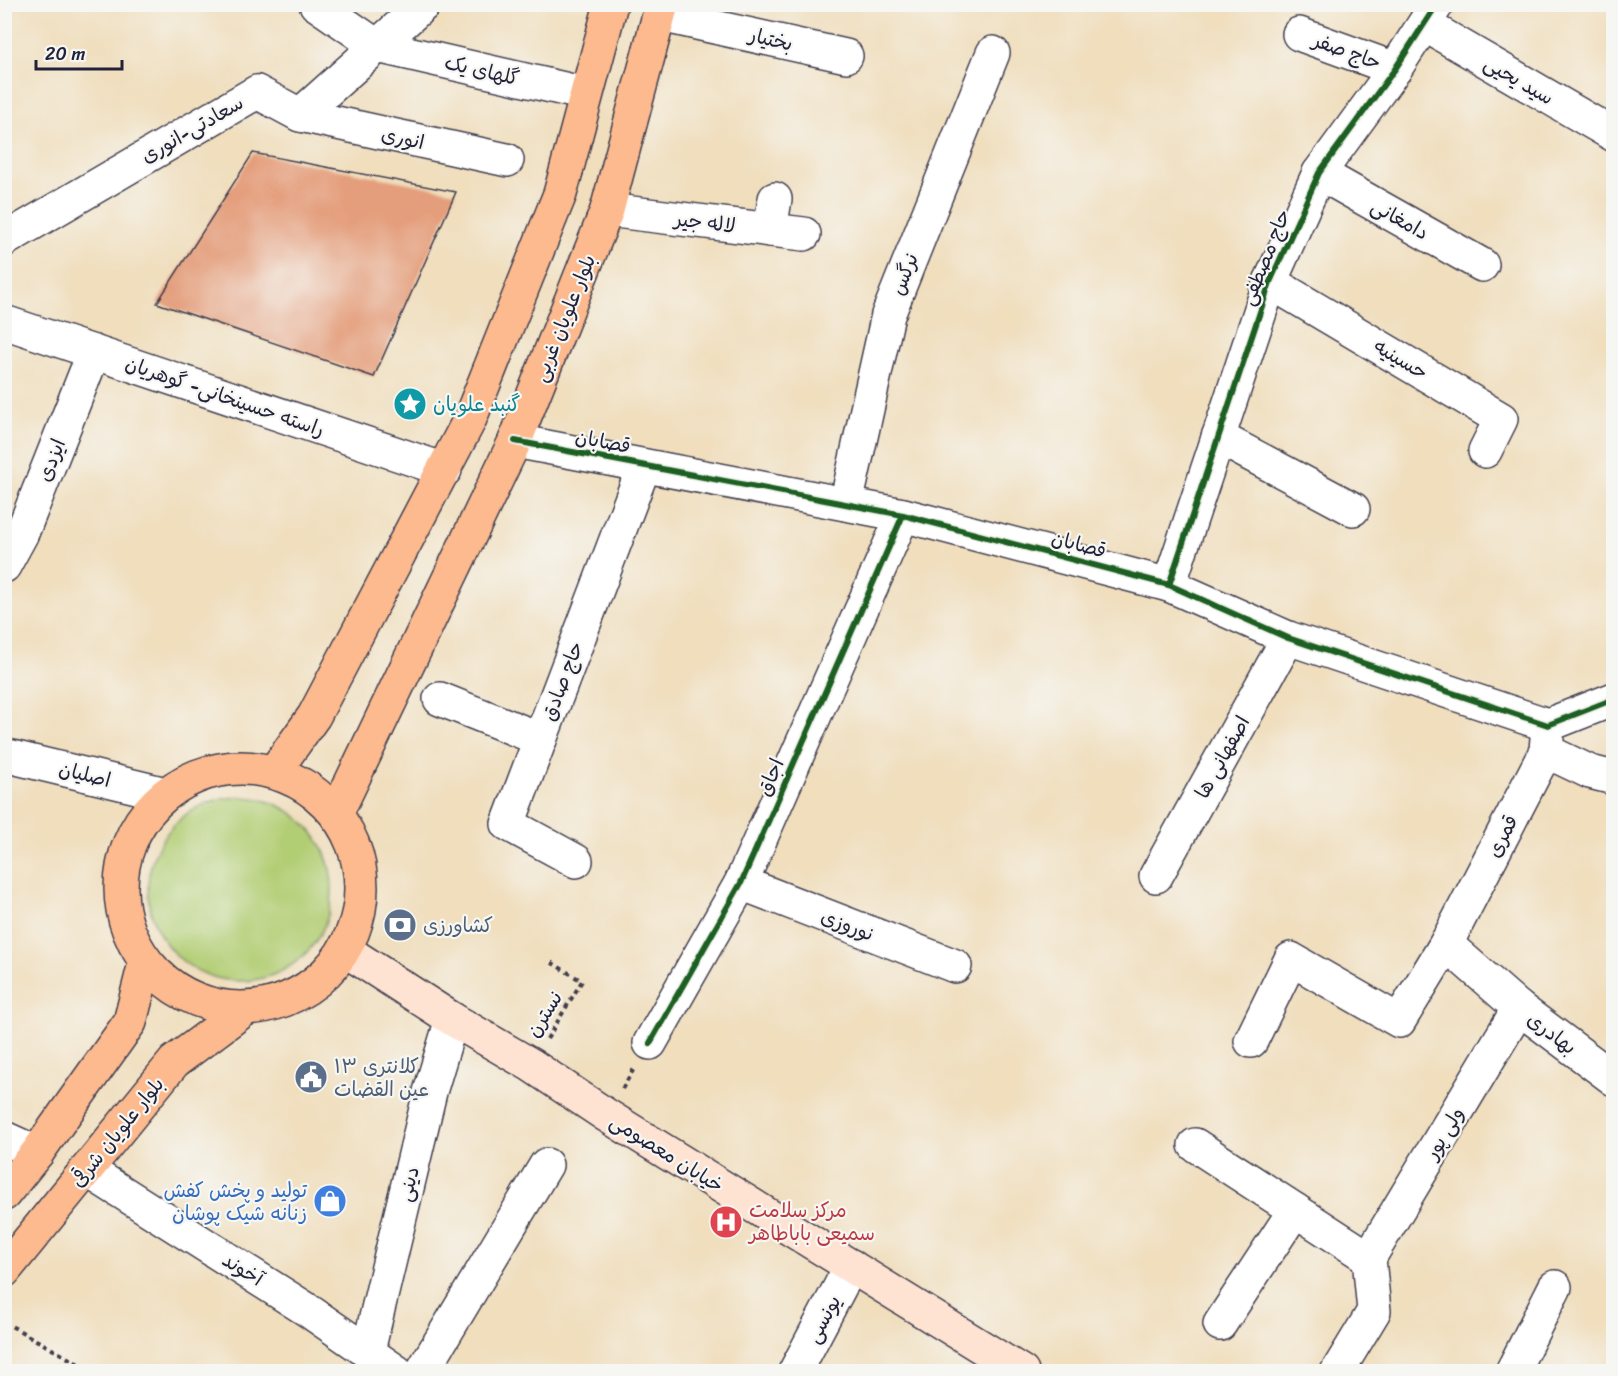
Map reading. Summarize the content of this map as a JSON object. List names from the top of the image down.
{
  "streets": {
    "main road": ["بلوار علویان غربی", "بلوار علویان شرقی", "خیابان معصومی"],
    "street": [
      "بختیار",
      "حاج صفر",
      "گلهای یک",
      "سید یحیی",
      "سعادتی-انوری",
      "انوری",
      "دامغانی",
      "لاله جیر",
      "حاج مصطفی",
      "نرگس",
      "حسینیه",
      "راسته حسینخانی- گوهریان",
      "قصابان",
      "ایزدی",
      "حاج صادق",
      "اصفهانی ها",
      "اصلیان",
      "اجاق",
      "قمری",
      "نوروزی",
      "بهادری",
      "ولی پور",
      "دینی",
      "آخوند",
      "یونسی"
    ],
    "path": ["نسترن"]
  },
  "crossings": [
    ["بختیار", "بلوار علویان غربی"],
    ["حاج صفر", "حاج مصطفی"],
    ["سید یحیی", "حاج مصطفی"],
    ["سعادتی-انوری", "انوری"],
    ["دامغانی", "حاج مصطفی"],
    ["لاله جیر", "بلوار علویان غربی"],
    ["حاج مصطفی", "حسینیه"],
    ["حاج مصطفی", "قصابان"],
    ["نرگس", "قصابان"],
    ["بلوار علویان غربی", "قصابان"],
    ["راسته حسینخانی- گوهریان", "ایزدی"],
    ["قصابان", "حاج صادق"],
    ["قصابان", "اصفهانی ها"],
    ["قصابان", "اجاق"],
    ["قصابان", "قمری"],
    ["اجاق", "نوروزی"],
    ["قمری", "بهادری"],
    ["نسترن", "خیابان معصومی"],
    ["بهادری", "ولی پور"],
    ["بلوار علویان شرقی", "آخوند"],
    ["خیابان معصومی", "دینی"],
    ["خیابان معصومی", "یونسی"],
    ["دینی", "آخوند"]
  ],
  "places": {
    "place": ["گنبد علویان"],
    "bank": ["کشاورزی"],
    "public building": ["کلانتری ۱۳ عین القضات"],
    "shop": ["تولید و پخش کفش زنانه شیک پوشان"],
    "hospital": ["مرکز سلامت سمیعی باباطاهر"]
  },
  "scale_bar": "20 m"
}
